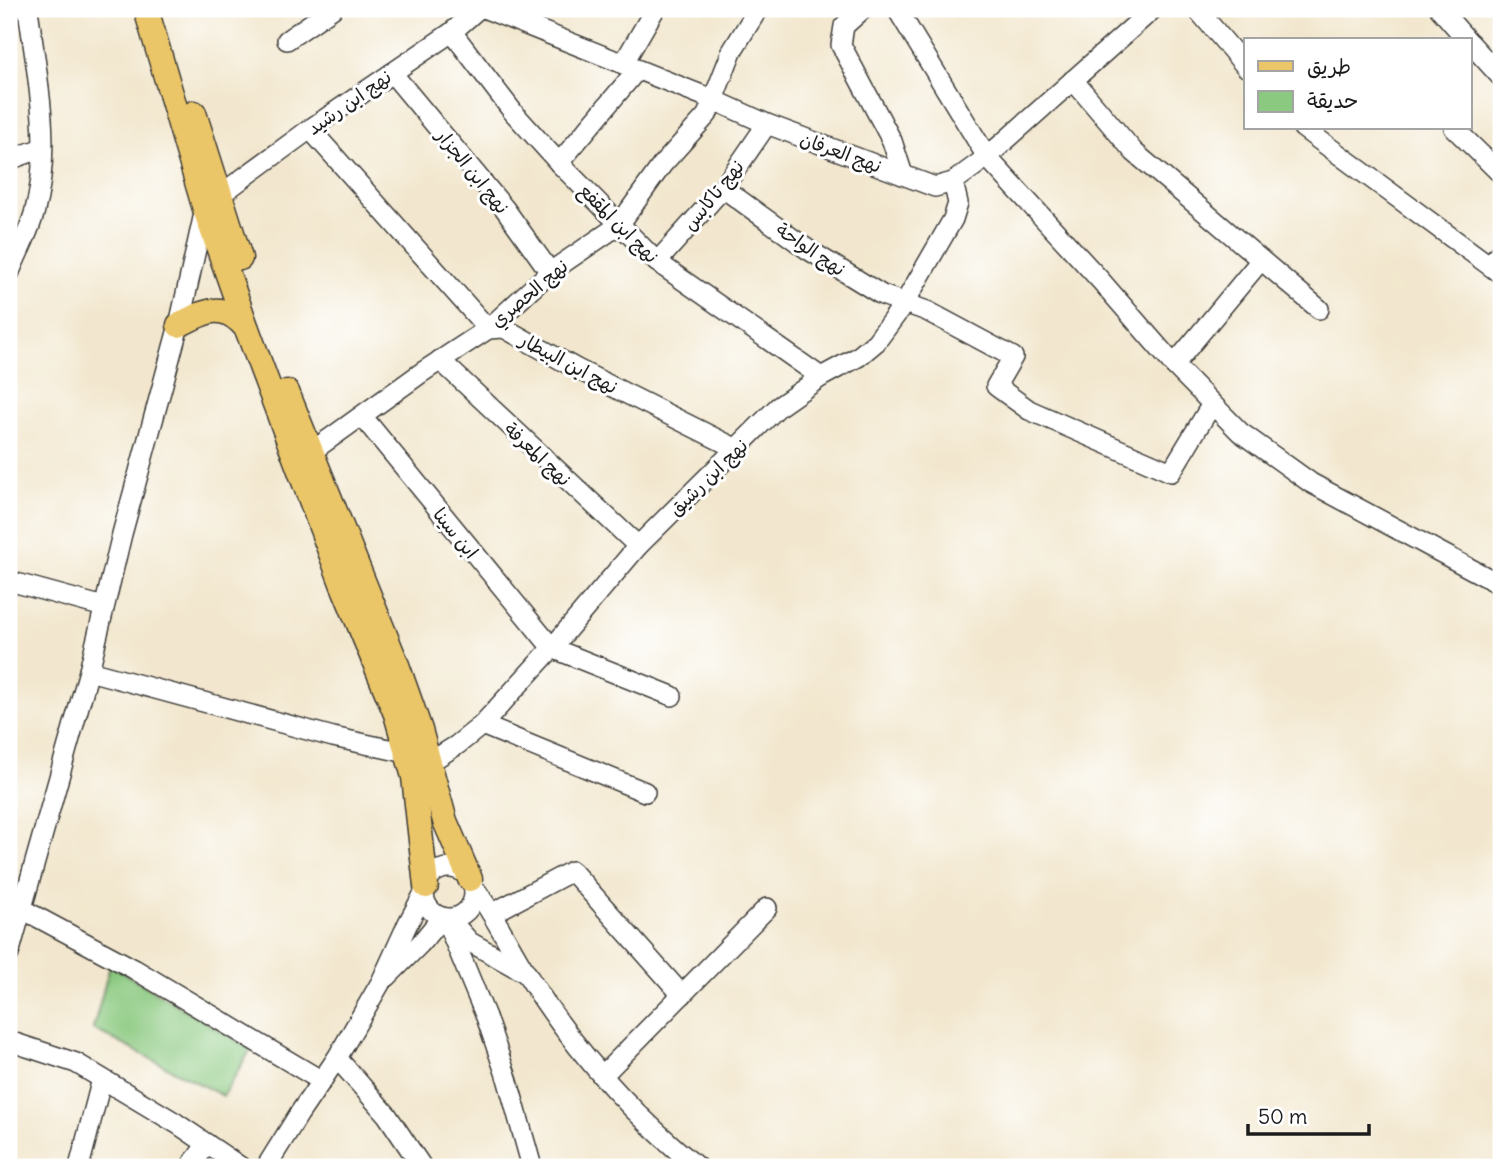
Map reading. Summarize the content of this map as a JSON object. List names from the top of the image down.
{
  "streets": {
    "street": [
      "نهج ابن رشيد",
      "نهج العرفان",
      "نهج ابن الجزار",
      "نهج تاكابس",
      "نهج ابن المقفع",
      "نهج الواحة",
      "نهج الحصري",
      "نهج ابن البيطار",
      "نهج المعرفة",
      "نهج ابن رشيق",
      "ابن سينا"
    ]
  },
  "crossings": [
    ["نهج ابن رشيد", "نهج ابن الجزار"],
    ["نهج ابن رشيد", "نهج ابن المقفع"],
    ["نهج العرفان", "نهج تاكابس"],
    ["نهج العرفان", "نهج الحصري"],
    ["نهج العرفان", "نهج ابن رشيق"],
    ["نهج ابن الجزار", "نهج الحصري"],
    ["نهج تاكابس", "نهج ابن المقفع"],
    ["نهج تاكابس", "نهج الواحة"],
    ["نهج ابن المقفع", "نهج الحصري"],
    ["نهج ابن المقفع", "نهج ابن رشيق"],
    ["نهج الواحة", "نهج ابن رشيق"],
    ["نهج الحصري", "نهج ابن البيطار"],
    ["نهج الحصري", "نهج المعرفة"],
    ["نهج الحصري", "ابن سينا"],
    ["نهج ابن البيطار", "نهج ابن رشيق"],
    ["نهج المعرفة", "نهج ابن رشيق"],
    ["نهج ابن رشيق", "ابن سينا"]
  ],
  "legend": ["طريق", "حديقة"],
  "scale_bar": "50 m"
}
